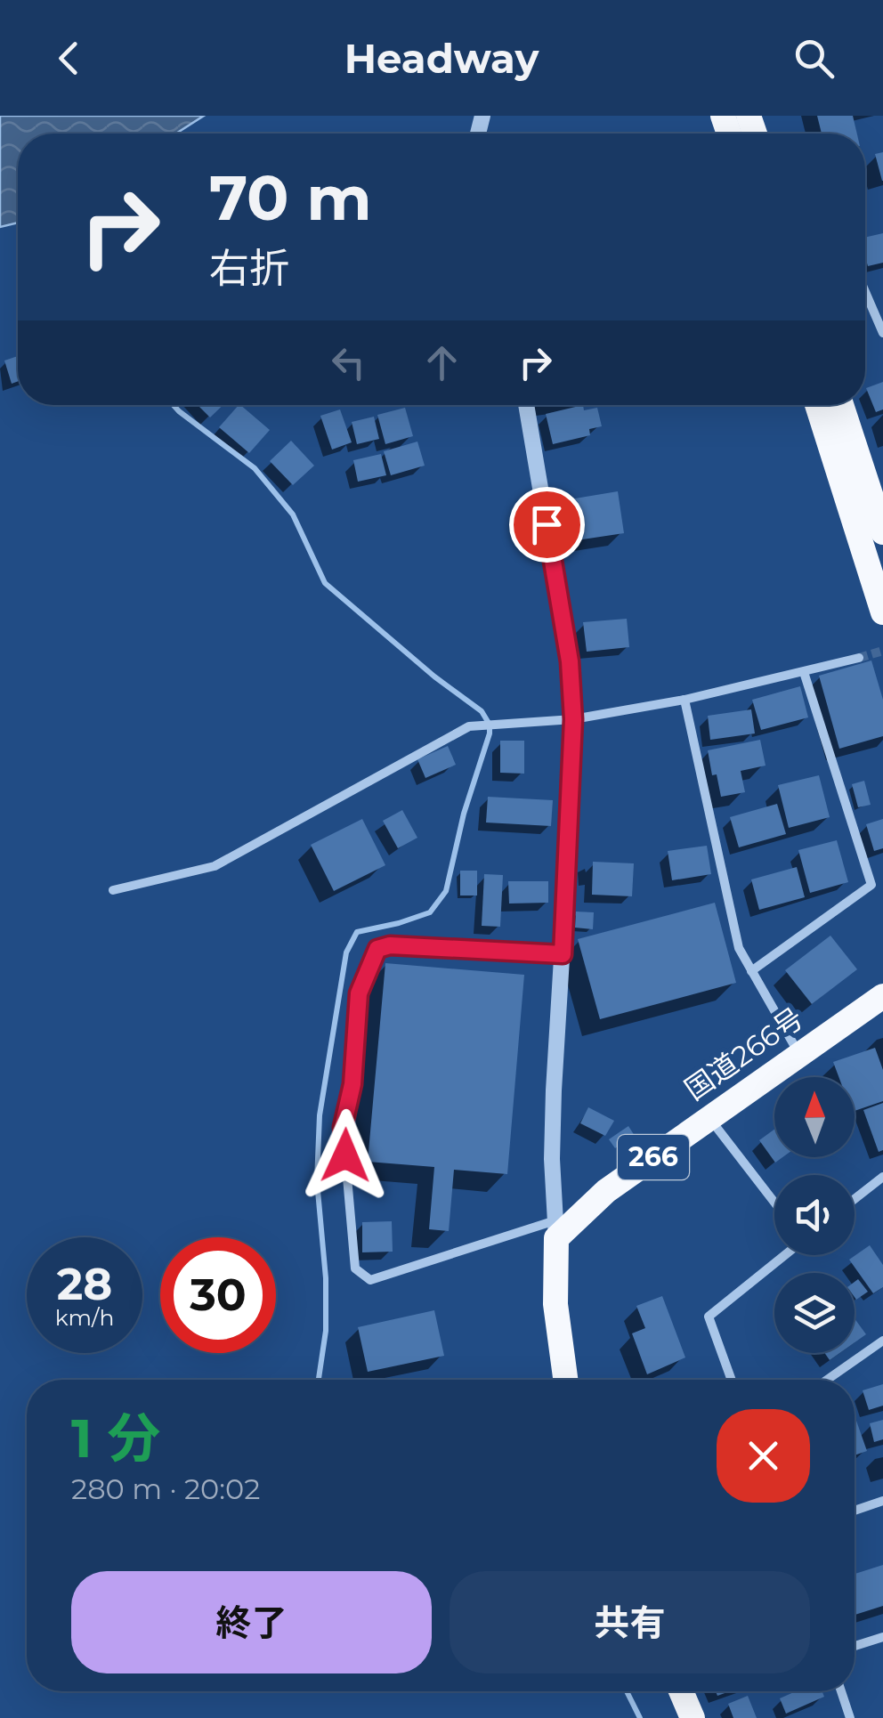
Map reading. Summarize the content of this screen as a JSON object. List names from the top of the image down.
{
  "streets": {
    "highway": ["国道266号", "266"]
  },
  "north": "top",
  "page": {
    "header": "Headway",
    "turn": ["70 m", "右折"],
    "speed": "28 km/h",
    "limit": "30",
    "heading": ["1 分", "280 m · 20:02"],
    "buttons": ["終了", "共有"]
  }
}
